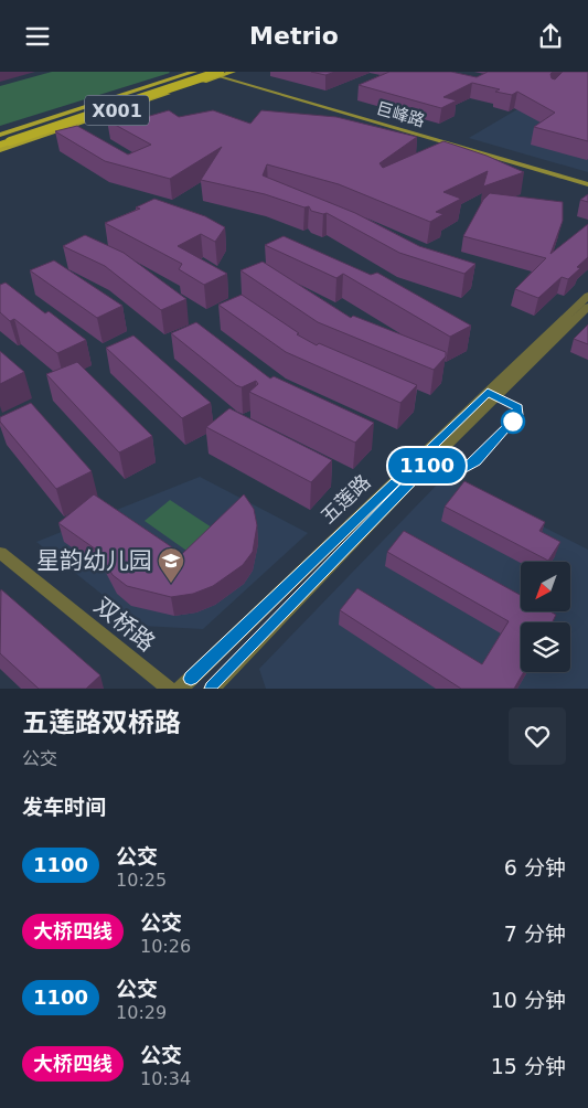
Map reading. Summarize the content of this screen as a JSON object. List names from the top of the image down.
{
  "streets": {
    "highway": ["X001"],
    "main road": ["巨峰路"],
    "street": ["五莲路", "双桥路"]
  },
  "crossings": [
    ["X001", "巨峰路"]
  ],
  "places": {
    "school or university": ["星韵幼儿园"]
  },
  "lines": ["bus line 1100"],
  "north": "bottom left",
  "page": {
    "header": "Metrio",
    "on_map": "1100",
    "heading": [
      ["五莲路双桥路", "公交"],
      "发车时间"
    ],
    "list": [
      {
        "mark": "1100",
        "name": "公交",
        "note": "10:25",
        "value": "6 分钟"
      },
      {
        "mark": "大桥四线",
        "name": "公交",
        "note": "10:26",
        "value": "7 分钟"
      },
      {
        "mark": "1100",
        "name": "公交",
        "note": "10:29",
        "value": "10 分钟"
      },
      {
        "mark": "大桥四线",
        "name": "公交",
        "note": "10:34",
        "value": "15 分钟"
      }
    ]
  }
}
